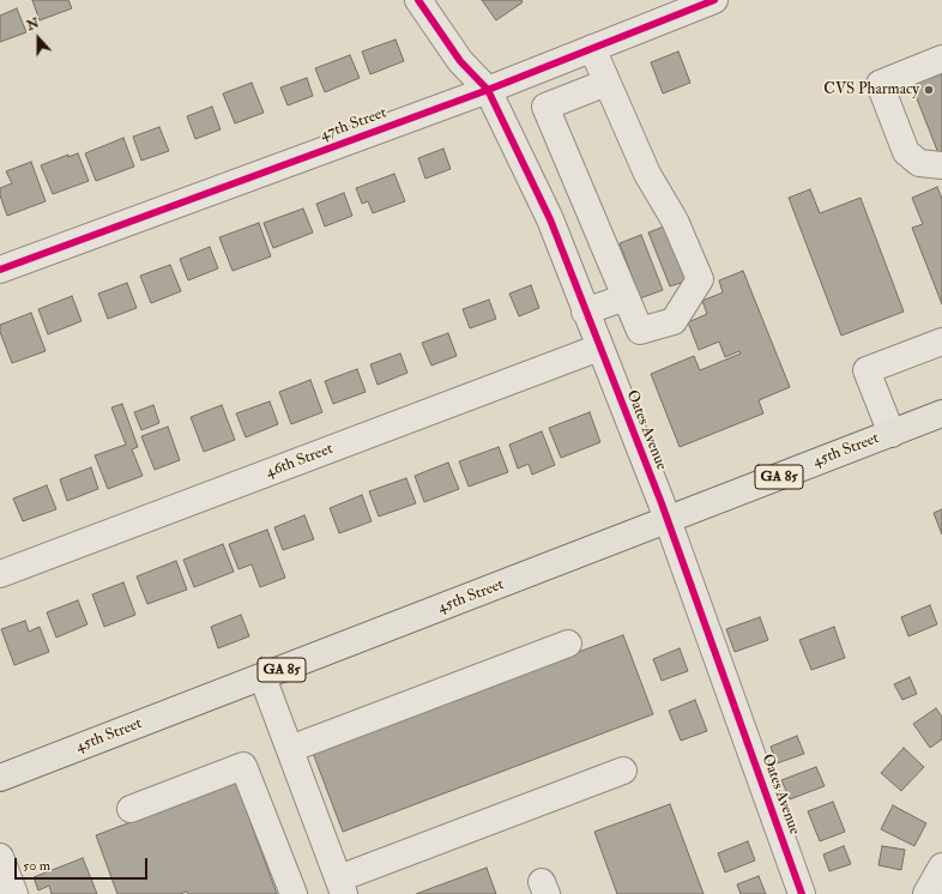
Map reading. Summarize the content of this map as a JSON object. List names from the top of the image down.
{
  "streets": {
    "main road": ["45th Street", "GA 85"],
    "street": ["47th Street", "Oates Avenue", "46th Street"]
  },
  "crossings": [
    ["47th Street", "Oates Avenue"],
    ["Oates Avenue", "45th Street"],
    ["Oates Avenue", "46th Street"]
  ],
  "places": ["CVS Pharmacy"],
  "scale_bar": "50 m",
  "north": "top"
}
